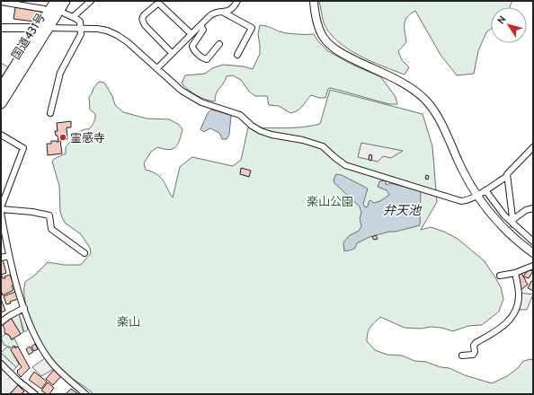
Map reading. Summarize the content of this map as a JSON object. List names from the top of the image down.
{
  "streets": {
    "highway": ["国道431号"]
  },
  "water": ["弁天池"],
  "parks": ["楽山公園", "楽山"],
  "places": ["霊感寺"],
  "north": "top left"
}
